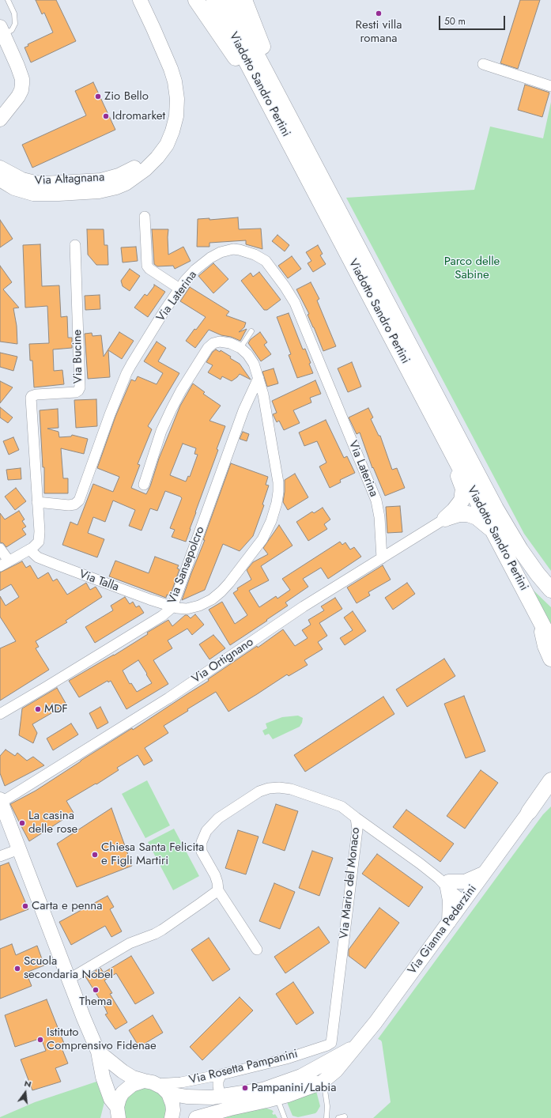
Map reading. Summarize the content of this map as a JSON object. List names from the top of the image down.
{
  "streets": {
    "main road": ["Viadotto Sandro Pertini"],
    "street": [
      "Via Altagnana",
      "Via Laterina",
      "Via Bucine",
      "Via Sansepolcro",
      "Via Talla",
      "Via Ortignano",
      "Via Mario del Monaco",
      "Via Gianna Pederzini",
      "Via Rosetta Pampanini"
    ]
  },
  "crossings": [
    ["Via Laterina", "Via Bucine"],
    ["Via Laterina", "Via Ortignano"],
    ["Via Sansepolcro", "Via Talla"],
    ["Via Mario del Monaco", "Via Rosetta Pampanini"]
  ],
  "parks": ["Parco delle Sabine"],
  "places": [
    "Resti villa romana",
    "Zio Bello",
    "Idromarket",
    "MDF",
    "La casina delle rose",
    "Chiesa Santa Felicita e Figli Martiri",
    "Carta e penna",
    "Scuola secondaria Nobel",
    "Thema",
    "Istituto Comprensivo Fidenae",
    "Pampanini/Labia"
  ],
  "scale_bar": "50 m",
  "north": "top"
}
